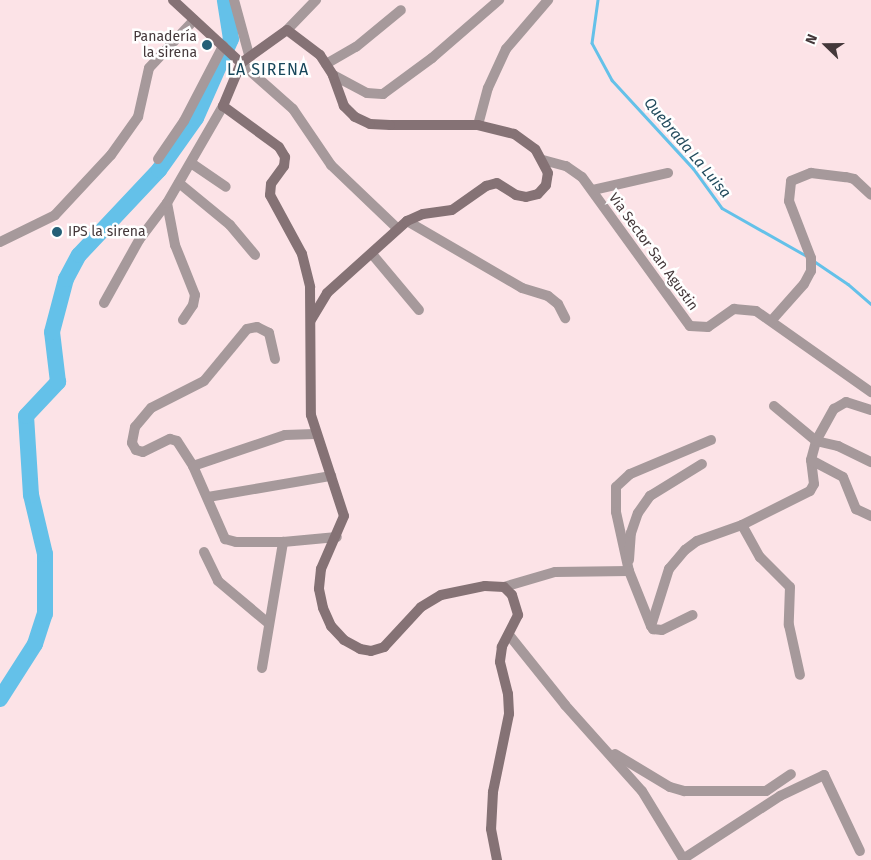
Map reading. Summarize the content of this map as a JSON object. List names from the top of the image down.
{
  "streets": {
    "street": ["Via Sector San Agustin"]
  },
  "districts": ["LA SIRENA"],
  "water": ["Quebrada La Luisa"],
  "places": ["Panadería la sirena", "IPS la sirena"],
  "north": "left"
}
